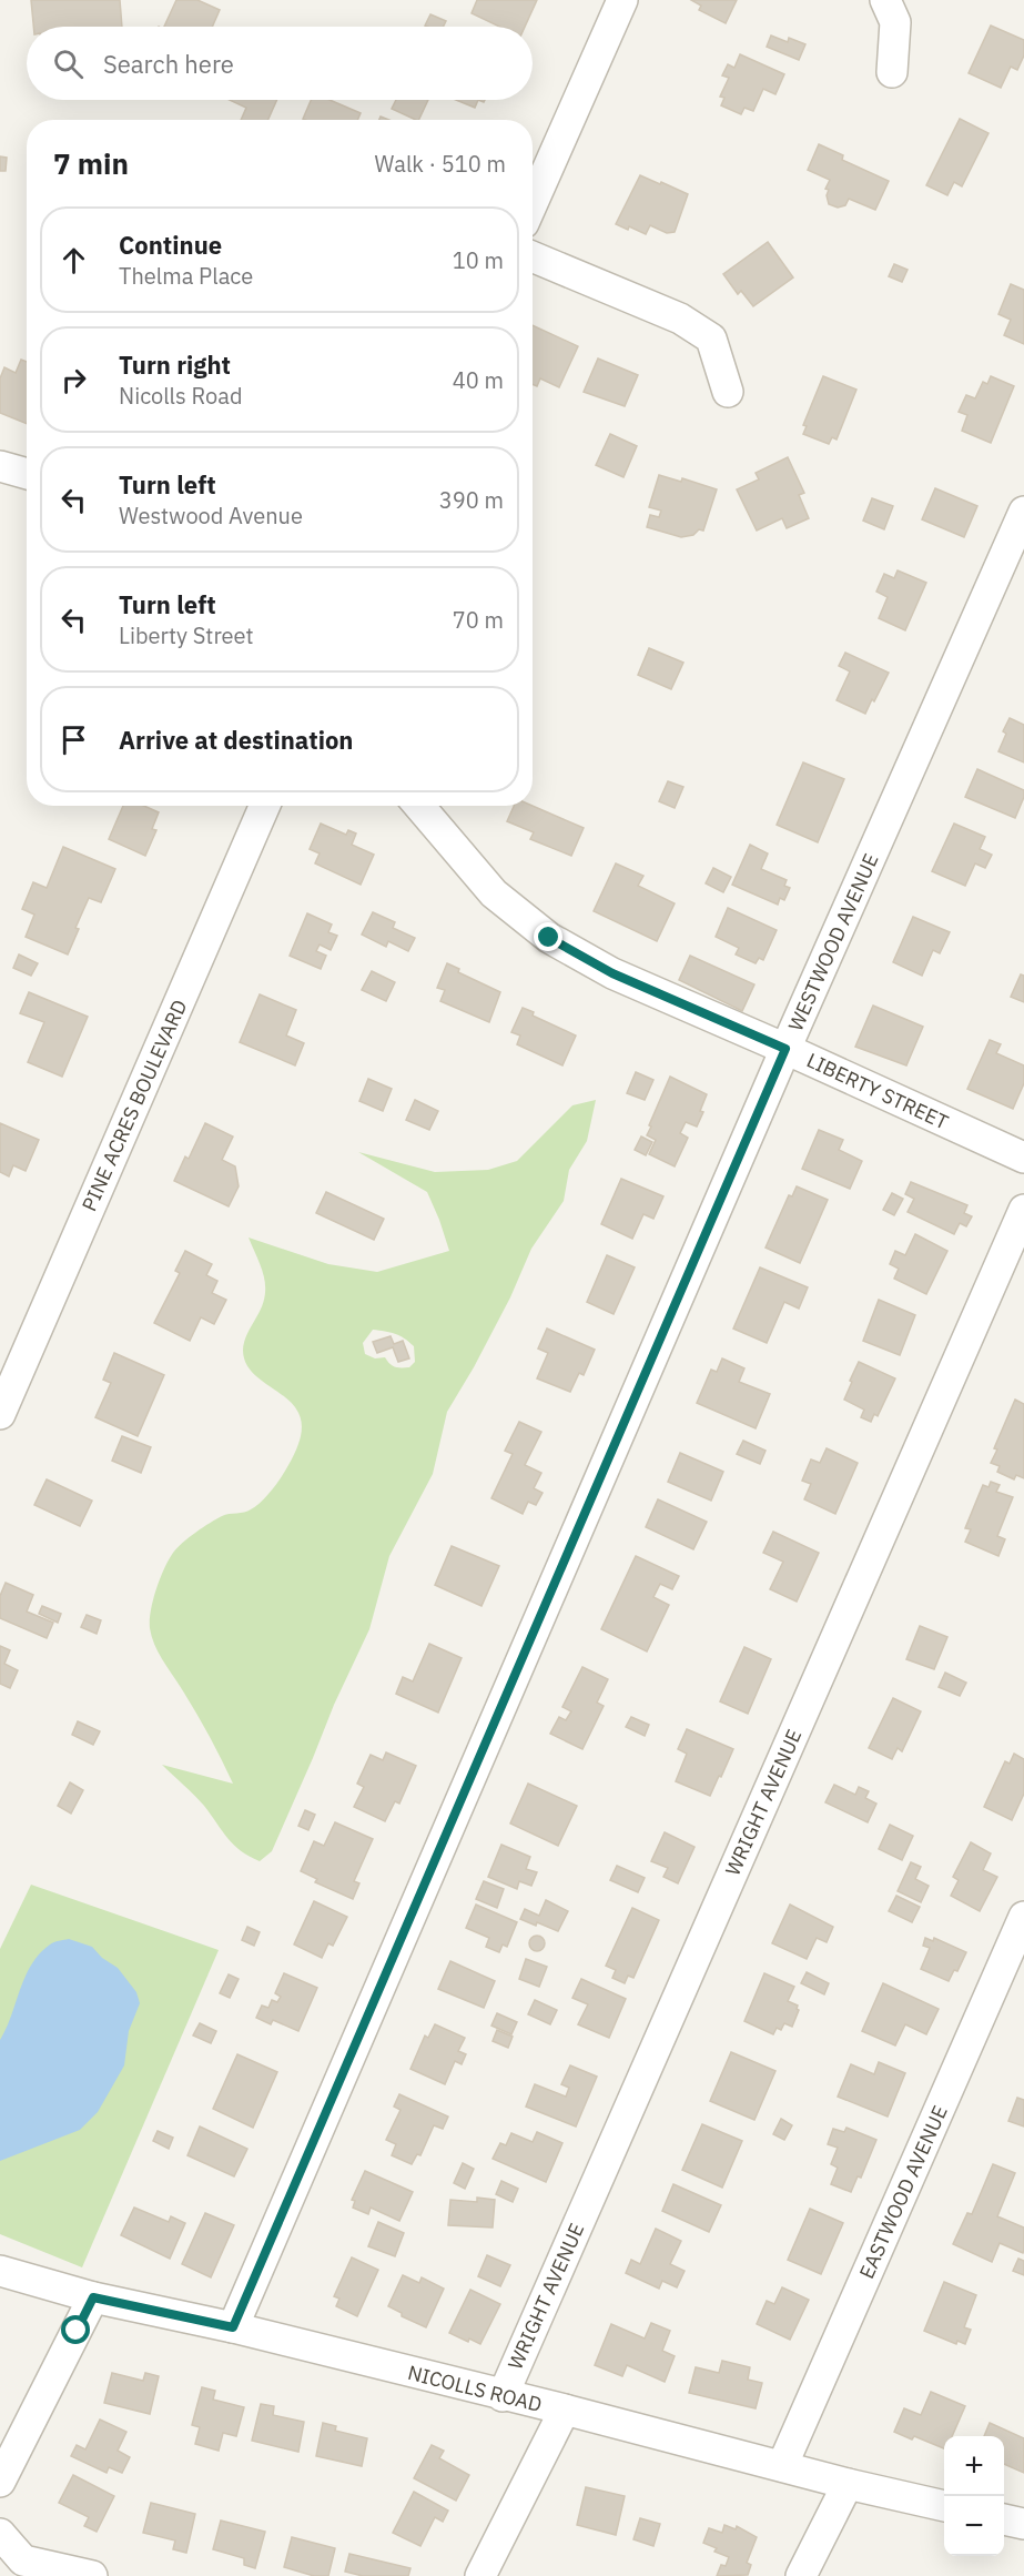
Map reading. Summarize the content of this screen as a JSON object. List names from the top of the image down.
{
  "streets": {
    "street": [
      "WESTWOOD AVENUE",
      "LIBERTY STREET",
      "PINE ACRES BOULEVARD",
      "WRIGHT AVENUE",
      "EASTWOOD AVENUE",
      "NICOLLS ROAD"
    ]
  },
  "crossings": [
    ["WESTWOOD AVENUE", "LIBERTY STREET"],
    ["WESTWOOD AVENUE", "NICOLLS ROAD"],
    ["WRIGHT AVENUE", "NICOLLS ROAD"],
    ["EASTWOOD AVENUE", "NICOLLS ROAD"]
  ],
  "page": {
    "search": "Search here",
    "heading": ["7 min", "Walk · 510 m"],
    "list": [
      ["Continue", "Thelma Place", "10 m"],
      ["Turn right", "Nicolls Road", "40 m"],
      ["Turn left", "Westwood Avenue", "390 m"],
      ["Turn left", "Liberty Street", "70 m"],
      "Arrive at destination"
    ],
    "map_buttons": ["+", "−"]
  }
}
